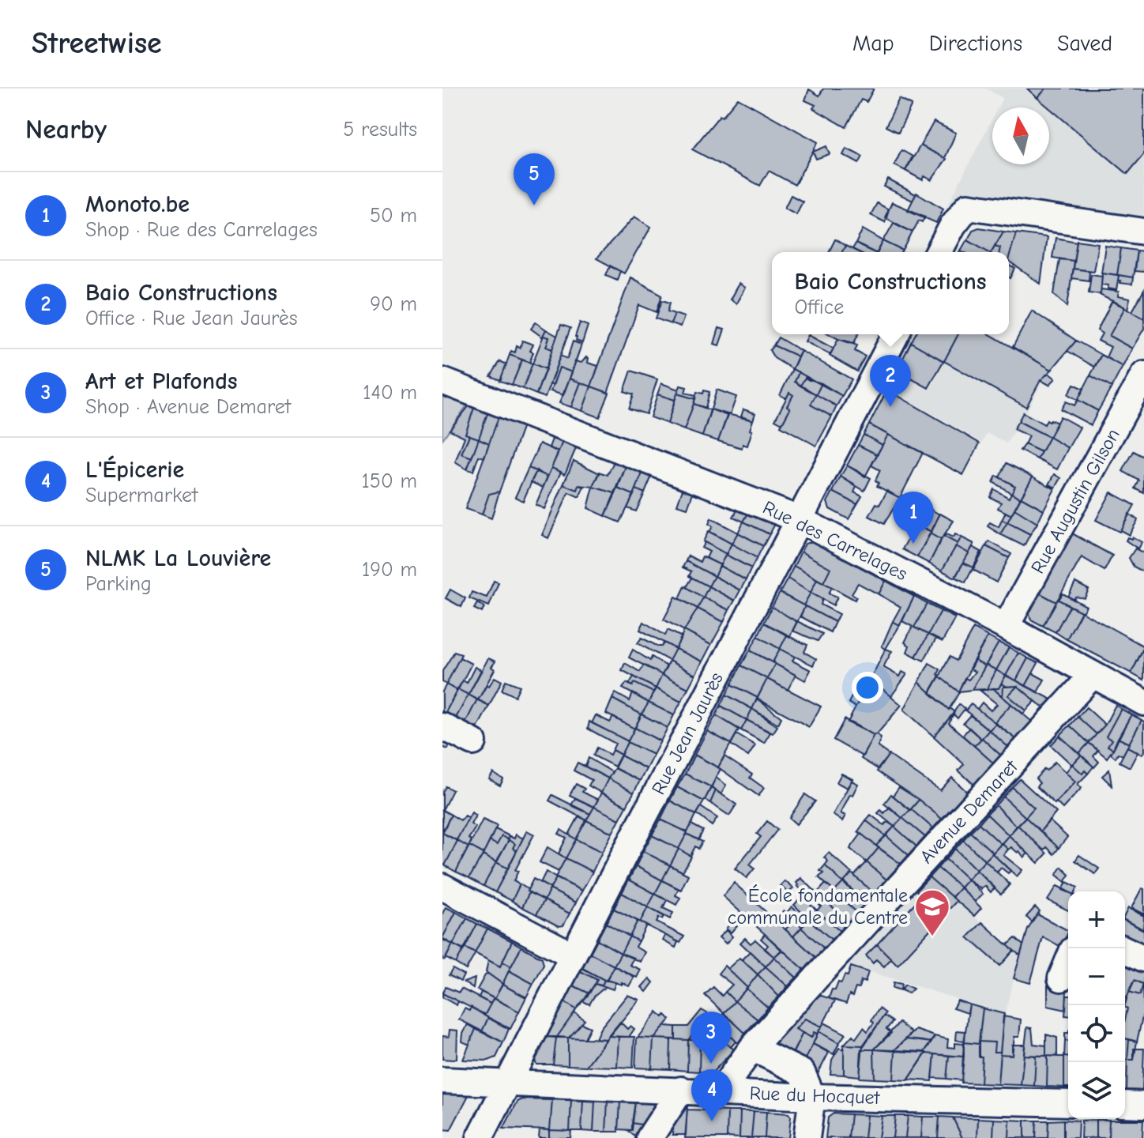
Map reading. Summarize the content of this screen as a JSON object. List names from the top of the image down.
{
  "streets": {
    "street": [
      "Rue Augustin Gilson",
      "Rue des Carrelages",
      "Rue Jean Jaurès",
      "Avenue Demaret",
      "Rue du Hocquet"
    ]
  },
  "crossings": [
    ["Rue Augustin Gilson", "Rue des Carrelages"],
    ["Rue des Carrelages", "Rue Jean Jaurès"],
    ["Rue des Carrelages", "Avenue Demaret"],
    ["Rue Jean Jaurès", "Rue du Hocquet"],
    ["Avenue Demaret", "Rue du Hocquet"]
  ],
  "places": {
    "school or university": ["École fondamentale communale du Centre"]
  },
  "north": "top",
  "page": {
    "header": "Streetwise",
    "nav": ["Map", "Directions", "Saved"],
    "heading": ["Nearby", "5 results"],
    "pins": [
      "5",
      "2",
      "1",
      "3",
      "4"
    ],
    "list": [
      {
        "mark": "1",
        "name": "Monoto.be",
        "note": "Shop · Rue des Carrelages",
        "value": "50 m"
      },
      {
        "mark": "2",
        "name": "Baio Constructions",
        "note": "Office · Rue Jean Jaurès",
        "value": "90 m"
      },
      {
        "mark": "3",
        "name": "Art et Plafonds",
        "note": "Shop · Avenue Demaret",
        "value": "140 m"
      },
      {
        "mark": "4",
        "name": "L'Épicerie",
        "note": "Supermarket",
        "value": "150 m"
      },
      {
        "mark": "5",
        "name": "NLMK La Louvière",
        "note": "Parking",
        "value": "190 m"
      }
    ],
    "popup": ["Baio Constructions", "Office"],
    "map_buttons": ["+", "−"]
  }
}
